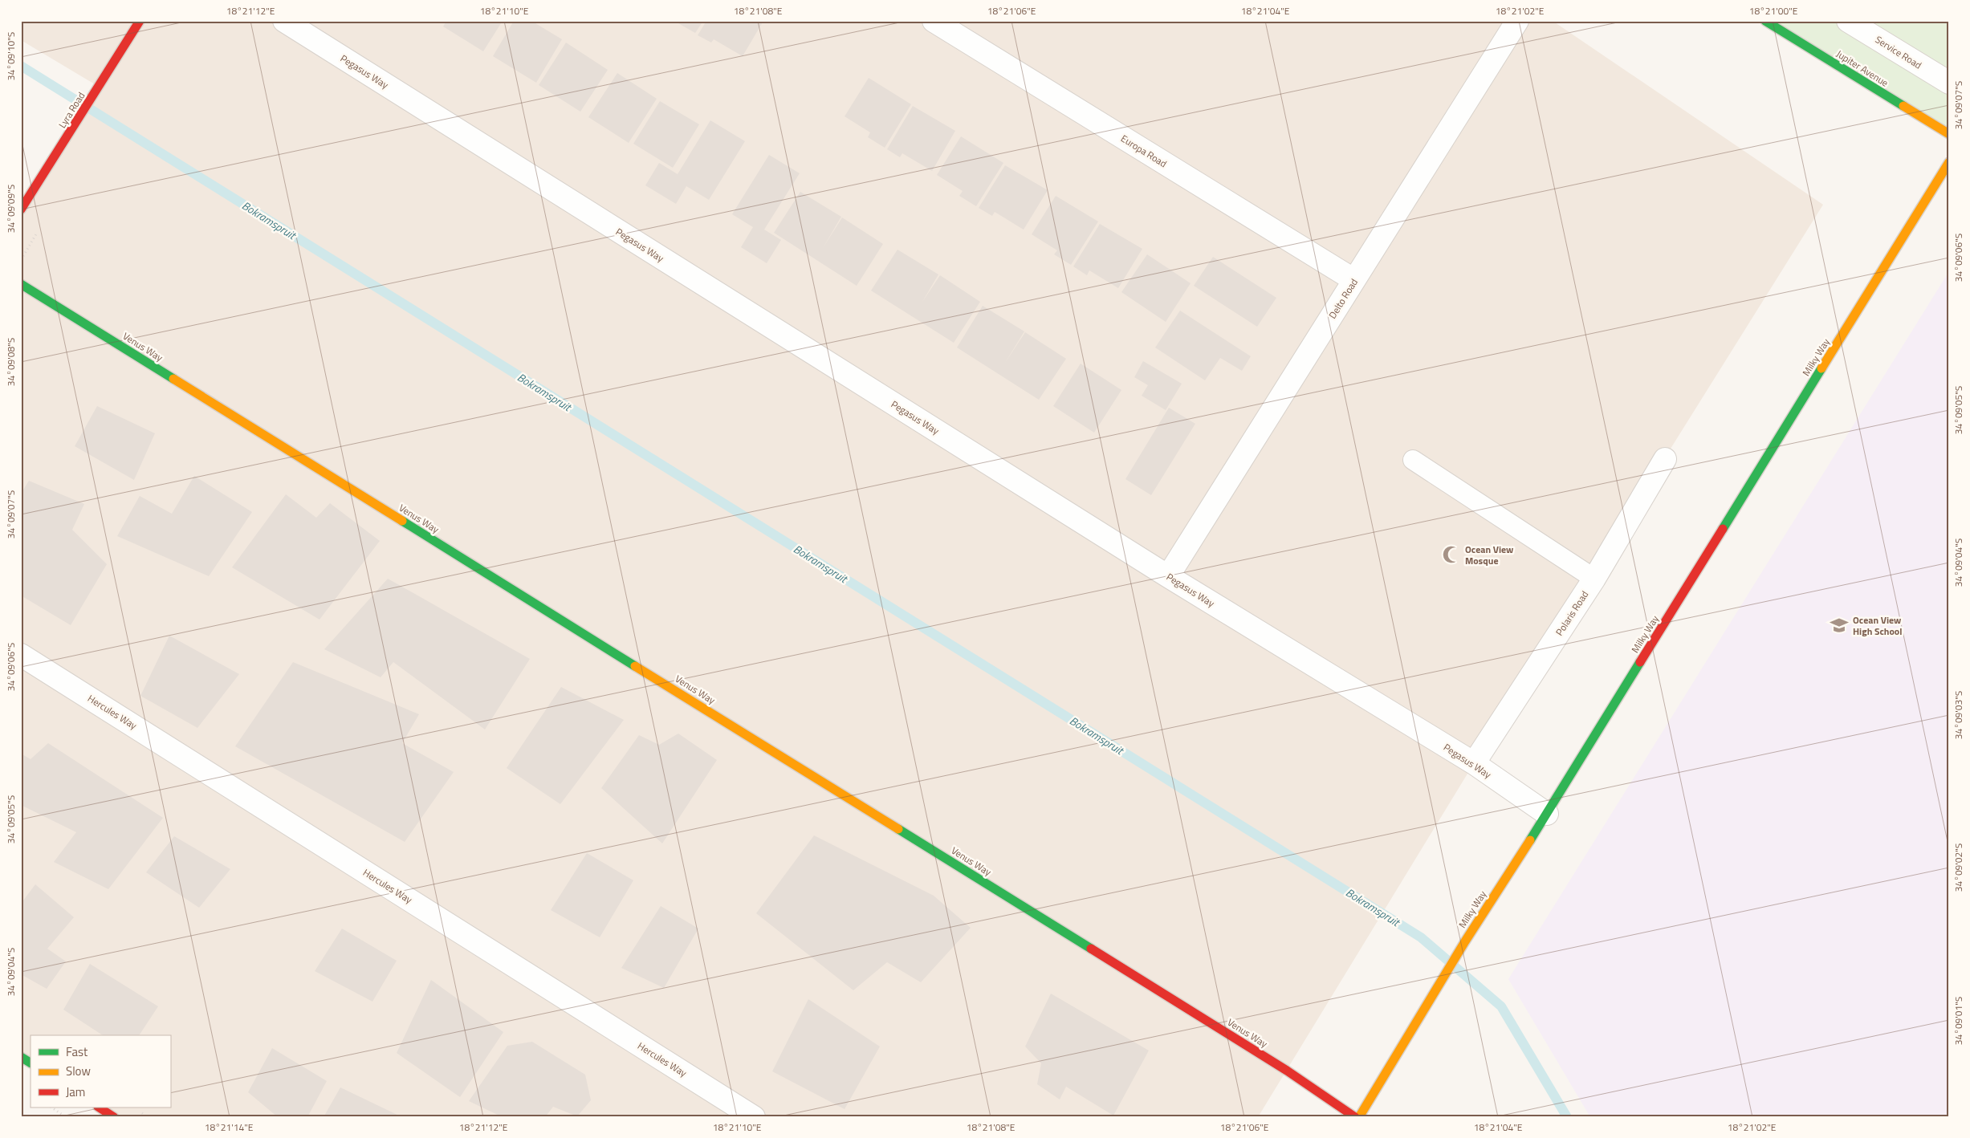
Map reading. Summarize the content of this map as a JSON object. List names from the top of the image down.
{
  "streets": {
    "street": [
      "Service Road",
      "Jupiter Avenue",
      "Pegasus Way",
      "Lyra Road",
      "Europa Road",
      "Delto Road",
      "Venus Way",
      "Milky Way",
      "Polaris Road",
      "Hercules Way"
    ]
  },
  "crossings": [
    ["Pegasus Way", "Delto Road"],
    ["Pegasus Way", "Milky Way"],
    ["Pegasus Way", "Polaris Road"],
    ["Europa Road", "Delto Road"]
  ],
  "water": ["Bokramspruit"],
  "places": {
    "mosque": ["Ocean View Mosque"],
    "school or university": ["Ocean View High School"]
  },
  "legend": ["Fast", "Slow", "Jam"],
  "coordinates": [
    "18°21'12\"E",
    "18°21'10\"E",
    "18°21'08\"E",
    "18°21'06\"E",
    "18°21'04\"E",
    "18°21'02\"E",
    "18°21'00\"E",
    "34°09'10\"S",
    "34°09'07\"S",
    "34°09'09\"S",
    "34°09'06\"S",
    "34°09'08\"S",
    "34°09'05\"S",
    "34°09'04\"S",
    "34°09'03\"S",
    "34°09'02\"S",
    "34°09'01\"S",
    "18°21'14\"E"
  ]
}
